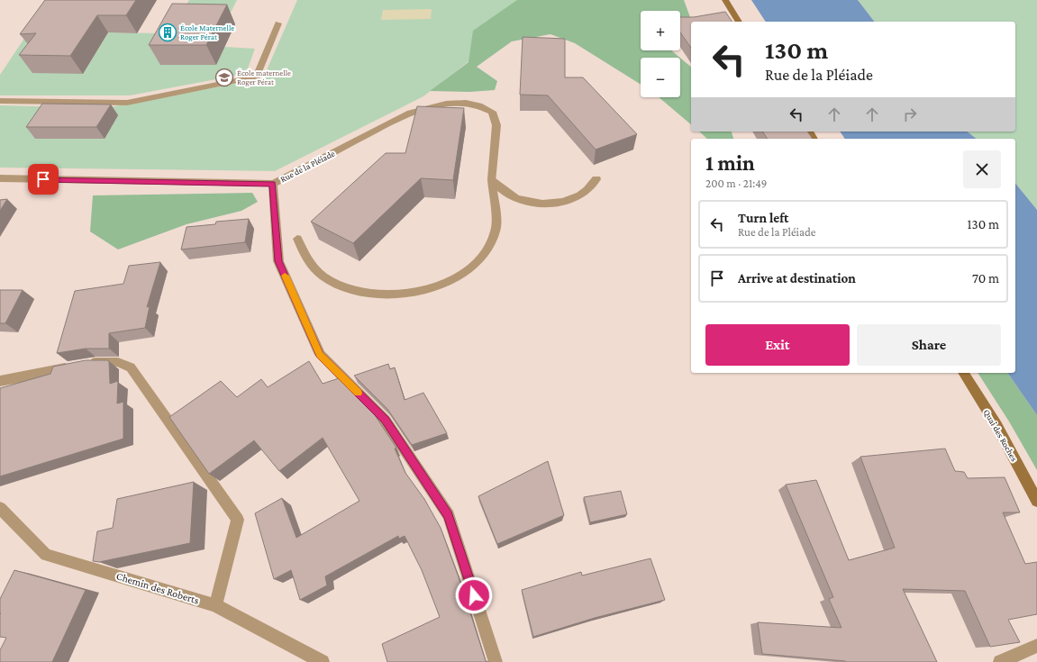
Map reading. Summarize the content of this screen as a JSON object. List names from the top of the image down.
{
  "streets": {
    "street": ["Rue de la Pléiade", "Quai des Roches", "Chemin des Roberts"]
  },
  "places": {
    "building": ["École Maternelle Roger Pérat"],
    "school or university": ["École maternelle Roger Pérat"]
  },
  "page": {
    "map_buttons": ["+", "−"],
    "turn": ["130 m", "Rue de la Pléiade"],
    "heading": ["1 min", "200 m · 21:49"],
    "list": [
      {
        "name": "Turn left",
        "note": "Rue de la Pléiade",
        "value": "130 m"
      },
      {
        "name": "Arrive at destination",
        "value": "70 m"
      }
    ],
    "buttons": ["Exit", "Share"]
  }
}
